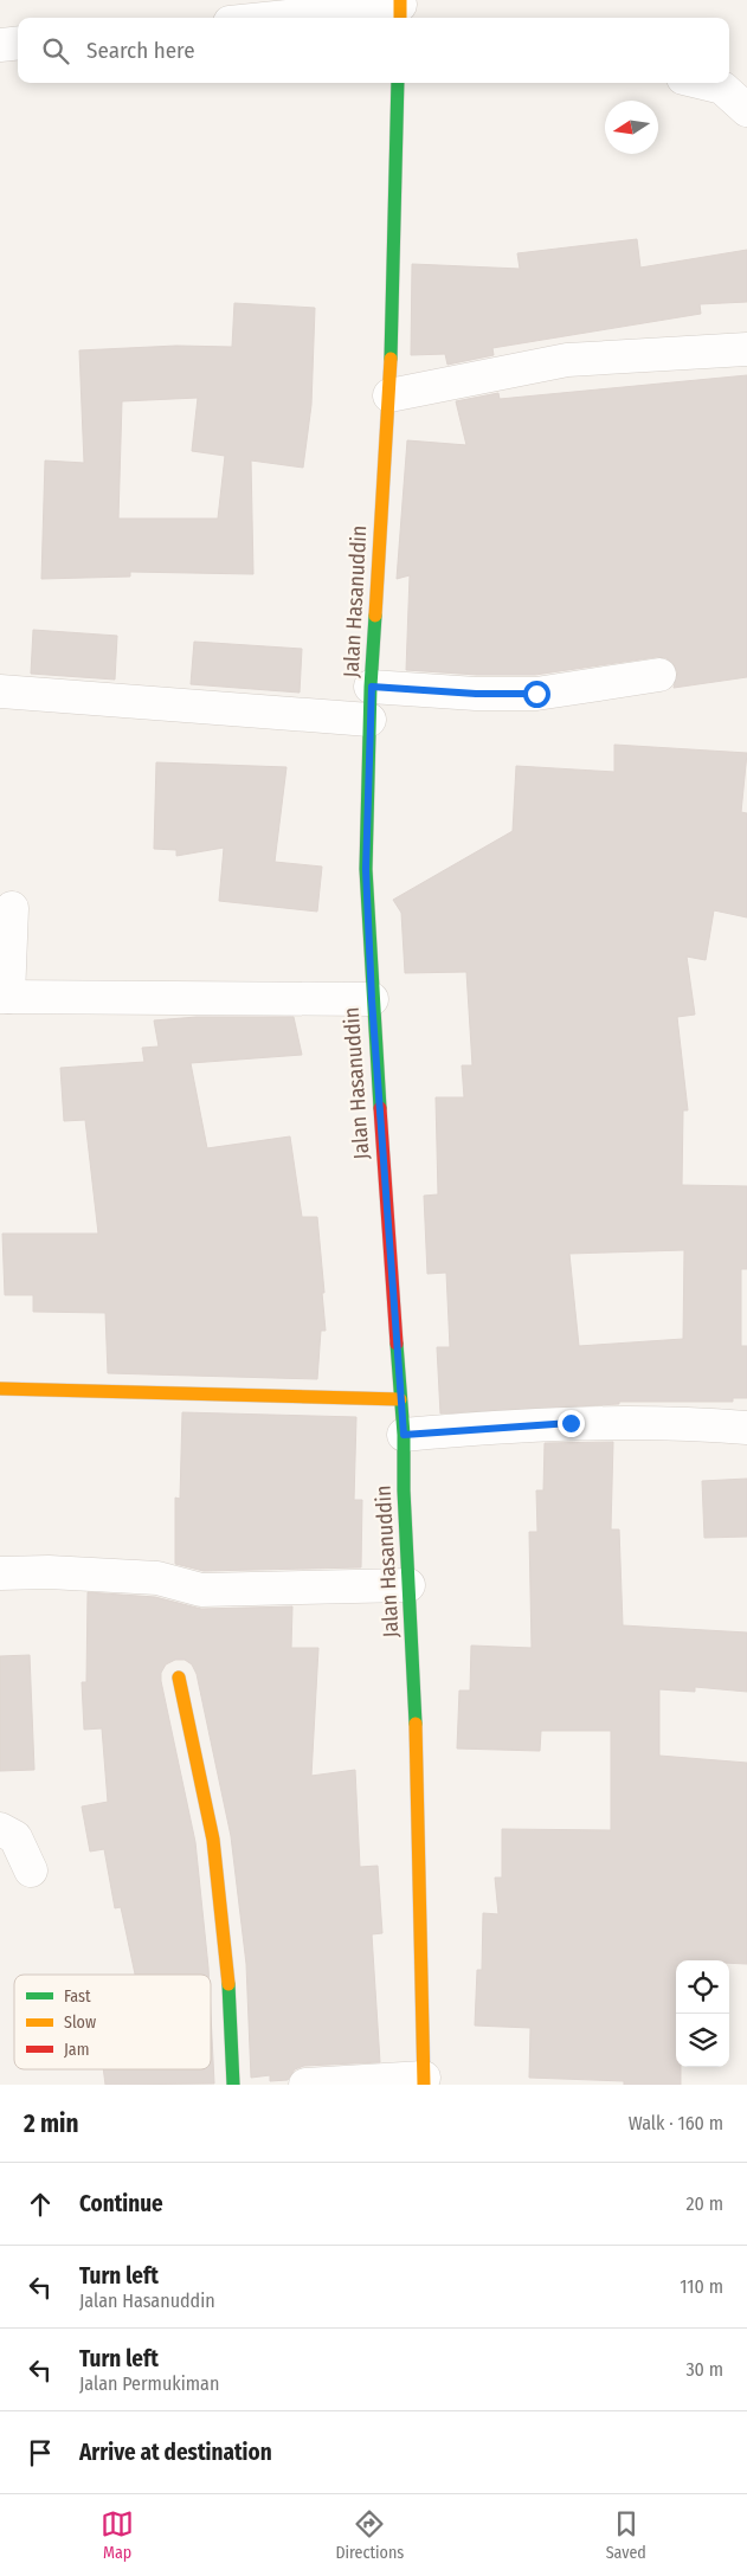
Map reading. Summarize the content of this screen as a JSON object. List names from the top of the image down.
{
  "streets": {
    "main road": ["Jalan Hasanuddin"]
  },
  "legend": ["Fast", "Slow", "Jam"],
  "north": "left",
  "page": {
    "search": "Search here",
    "heading": ["2 min", "Walk · 160 m"],
    "list": [
      ["Continue", "20 m"],
      ["Turn left", "Jalan Hasanuddin", "110 m"],
      ["Turn left", "Jalan Permukiman", "30 m"],
      "Arrive at destination"
    ],
    "nav": ["Map", "Directions", "Saved"]
  }
}
